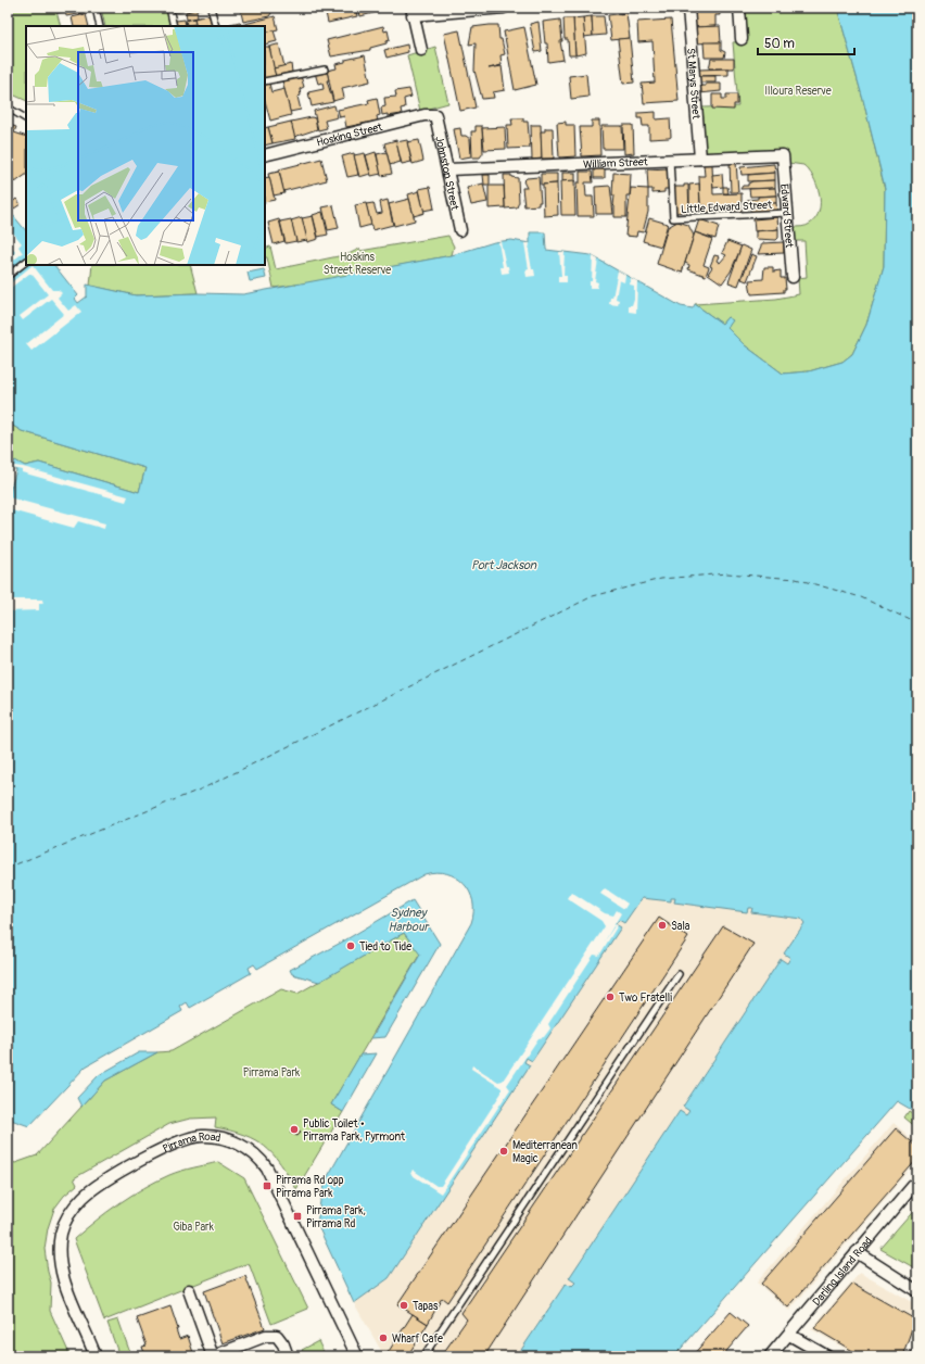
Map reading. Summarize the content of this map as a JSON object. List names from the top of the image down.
{
  "streets": {
    "street": [
      "St Marys Street",
      "Hosking Street",
      "William Street",
      "Johnston Street",
      "Edward Street",
      "Pirrama Road",
      "Darling Island Road"
    ],
    "lane": ["Little Edward Street"]
  },
  "crossings": [
    ["St Marys Street", "William Street"],
    ["Hosking Street", "Johnston Street"],
    ["William Street", "Johnston Street"],
    ["William Street", "Little Edward Street"],
    ["William Street", "Edward Street"],
    ["Little Edward Street", "Edward Street"]
  ],
  "water": ["Port Jackson", "Sydney Harbour"],
  "parks": [
    "Illoura Reserve",
    "Hoskins Street Reserve",
    "Pirrama Park",
    "Giba Park"
  ],
  "places": {
    "other": [
      "Sala",
      "Tied to Tide",
      "Two Fratelli",
      "Public Toilet • Pirrama Park, Pyrmont",
      "Mediterranean Magic",
      "Tapas",
      "Wharf Cafe"
    ],
    "transit": ["Pirrama Rd opp Pirrama Park", "Pirrama Park, Pirrama Rd"]
  },
  "scale_bar": "50 m"
}
